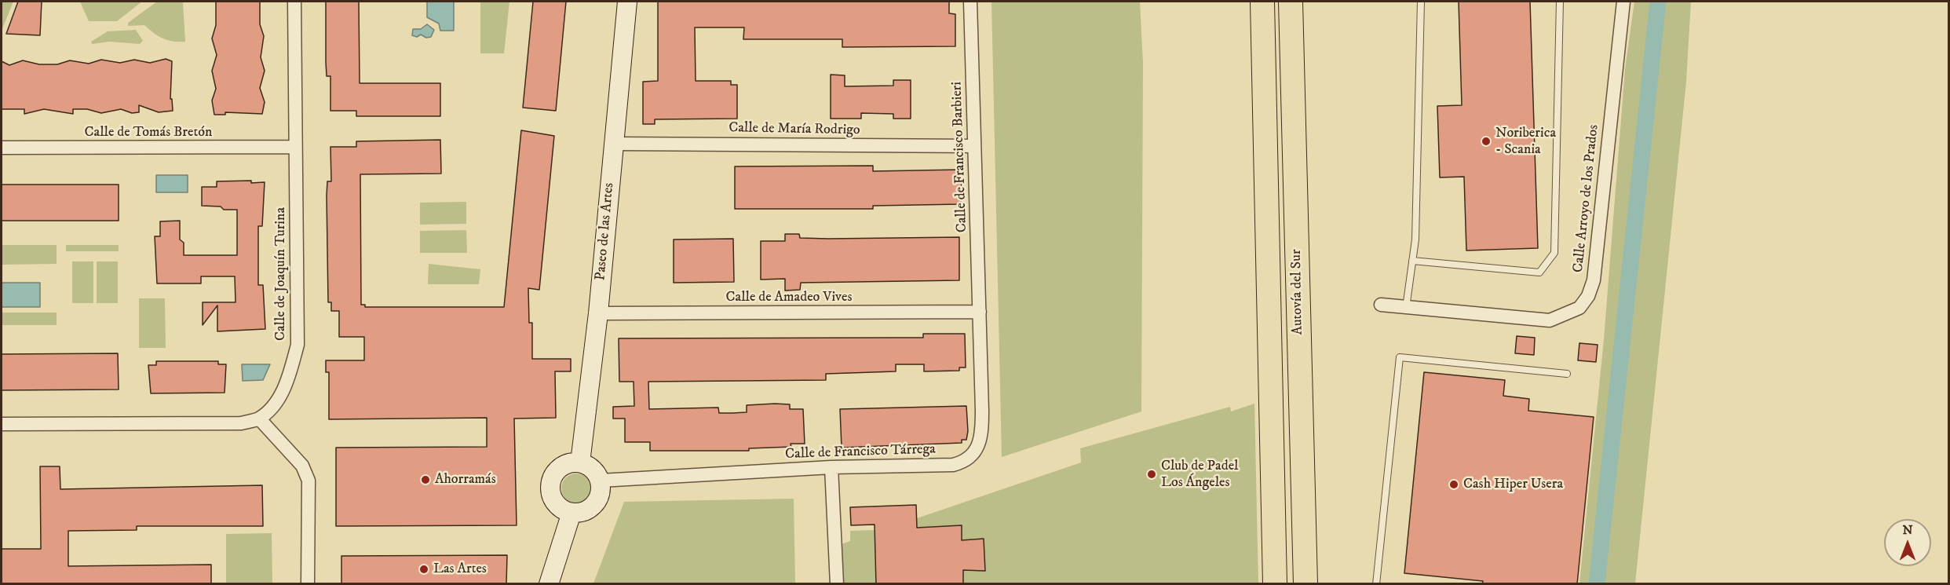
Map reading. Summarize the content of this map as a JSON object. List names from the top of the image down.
{
  "streets": {
    "highway": ["Autovía del Sur"],
    "main road": ["Paseo de las Artes"],
    "street": [
      "Calle de María Rodrigo",
      "Calle de Tomás Bretón",
      "Calle de Francisco Barbieri",
      "Calle Arroyo de los Prados",
      "Calle de Joaquín Turina",
      "Calle de Amadeo Vives",
      "Calle de Francisco Tárrega"
    ]
  },
  "crossings": [
    ["Calle de María Rodrigo", "Calle de Francisco Barbieri"],
    ["Calle de María Rodrigo", "Paseo de las Artes"],
    ["Calle de Tomás Bretón", "Calle de Joaquín Turina"],
    ["Calle de Francisco Barbieri", "Calle de Amadeo Vives"],
    ["Calle de Francisco Barbieri", "Calle de Francisco Tárrega"],
    ["Paseo de las Artes", "Calle de Amadeo Vives"],
    ["Paseo de las Artes", "Calle de Francisco Tárrega"],
    ["Calle de Amadeo Vives", "Calle de Francisco Tárrega"]
  ],
  "places": [
    "Noriberica - Scania",
    "Club de Padel Los Ángeles",
    "Ahorramás",
    "Cash Hiper Usera",
    "Las Artes"
  ],
  "north": "top"
}
